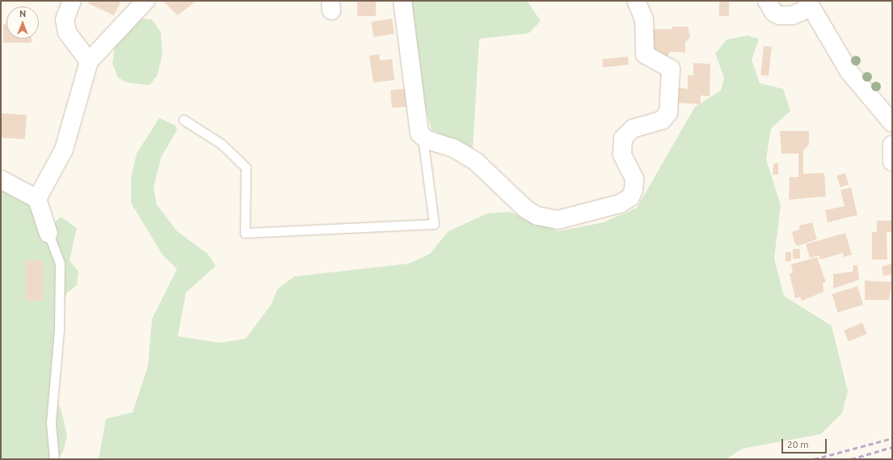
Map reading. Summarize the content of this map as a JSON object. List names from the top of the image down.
{
  "scale_bar": "20 m",
  "north": "top"
}
